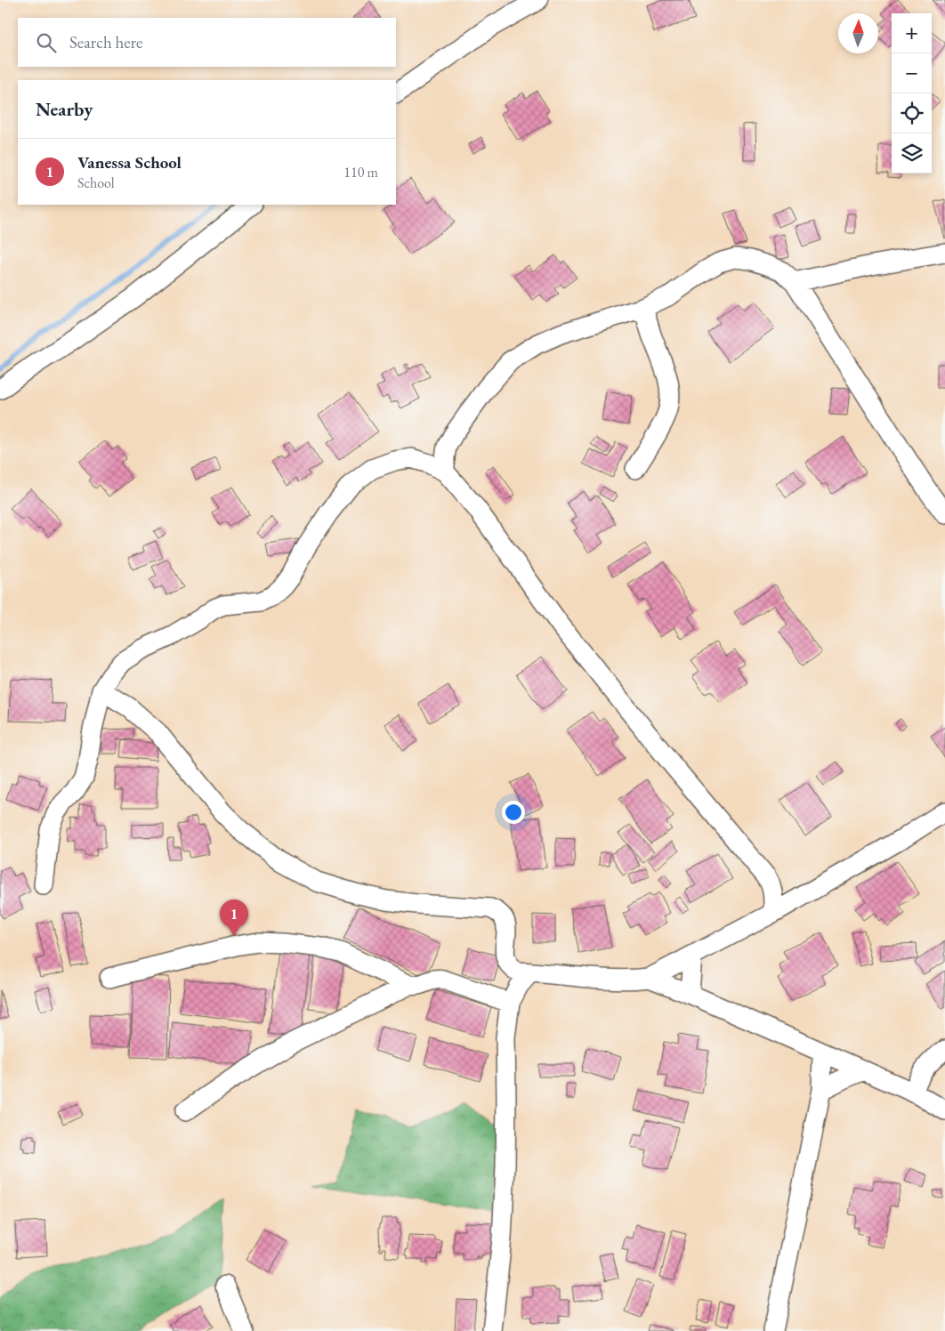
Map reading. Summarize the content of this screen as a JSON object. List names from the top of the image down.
{
  "north": "top",
  "page": {
    "map_buttons": ["+", "−"],
    "search": "Search here",
    "heading": "Nearby",
    "list": [
      {
        "mark": "1",
        "name": "Vanessa School",
        "note": "School",
        "value": "110 m"
      }
    ],
    "pins": "1"
  }
}
